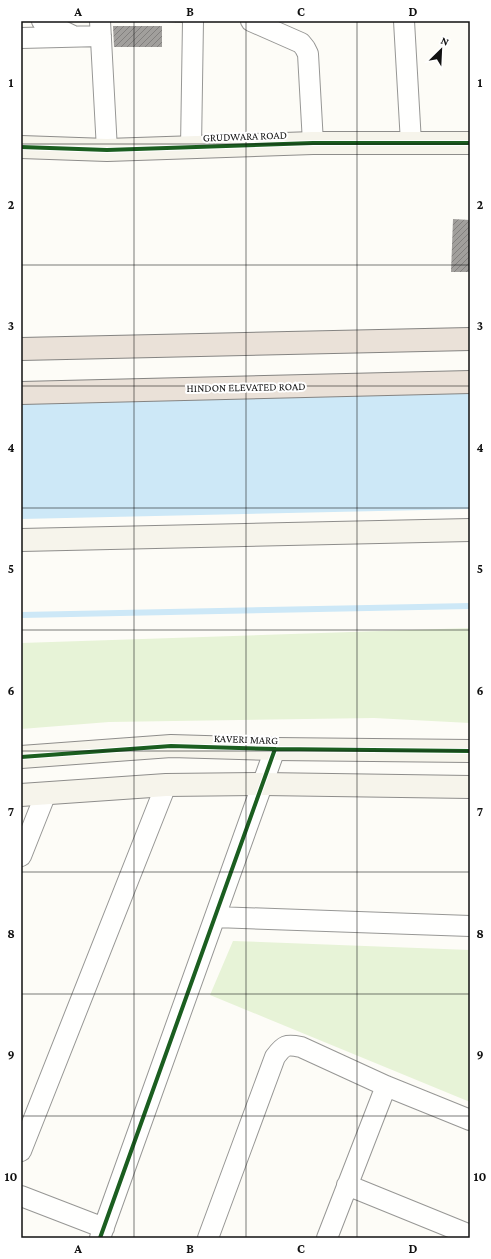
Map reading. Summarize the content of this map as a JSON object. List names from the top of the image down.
{
  "streets": {
    "highway": ["HINDON ELEVATED ROAD"],
    "street": ["GRUDWARA ROAD", "KAVERI MARG"]
  },
  "north": "top right",
  "grid": {
    "columns": [
      "A",
      "B",
      "C",
      "D"
    ],
    "rows": [
      "1",
      "2",
      "3",
      "4",
      "5",
      "6",
      "7",
      "8",
      "9",
      "10"
    ]
  }
}
